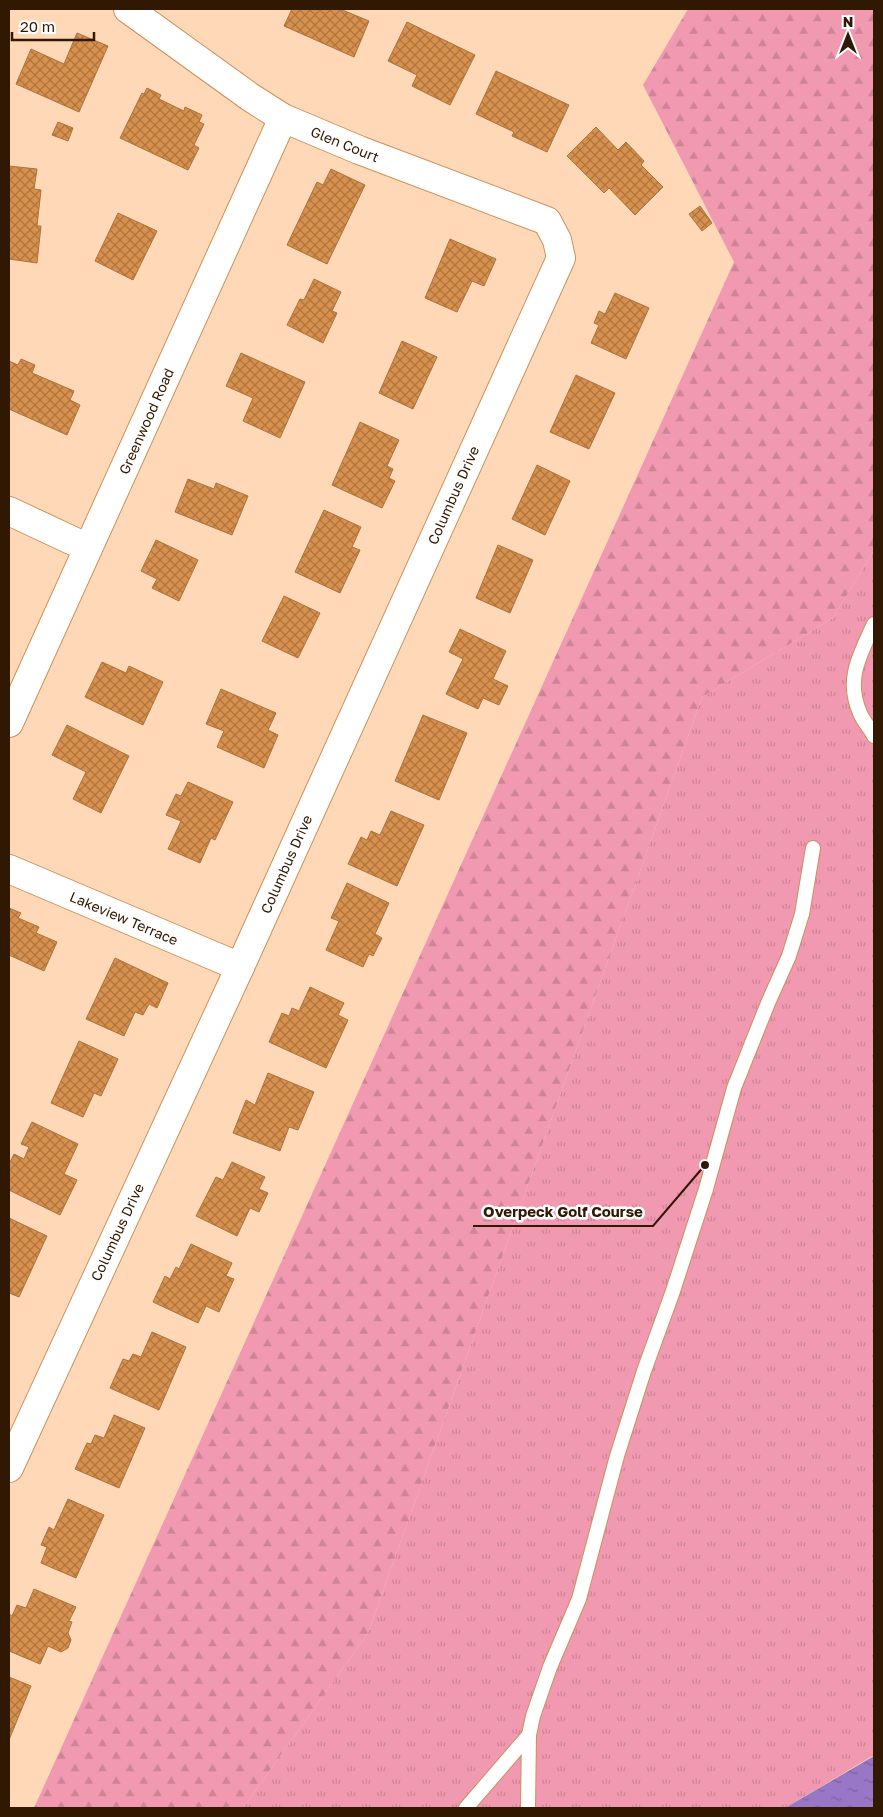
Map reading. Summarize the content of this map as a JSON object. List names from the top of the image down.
{
  "streets": {
    "street": [
      "Glen Court",
      "Greenwood Road",
      "Columbus Drive",
      "Lakeview Terrace"
    ]
  },
  "crossings": [
    ["Glen Court", "Greenwood Road"],
    ["Glen Court", "Columbus Drive"],
    ["Columbus Drive", "Lakeview Terrace"]
  ],
  "places": ["Overpeck Golf Course"],
  "scale_bar": "20 m",
  "north": "top"
}
